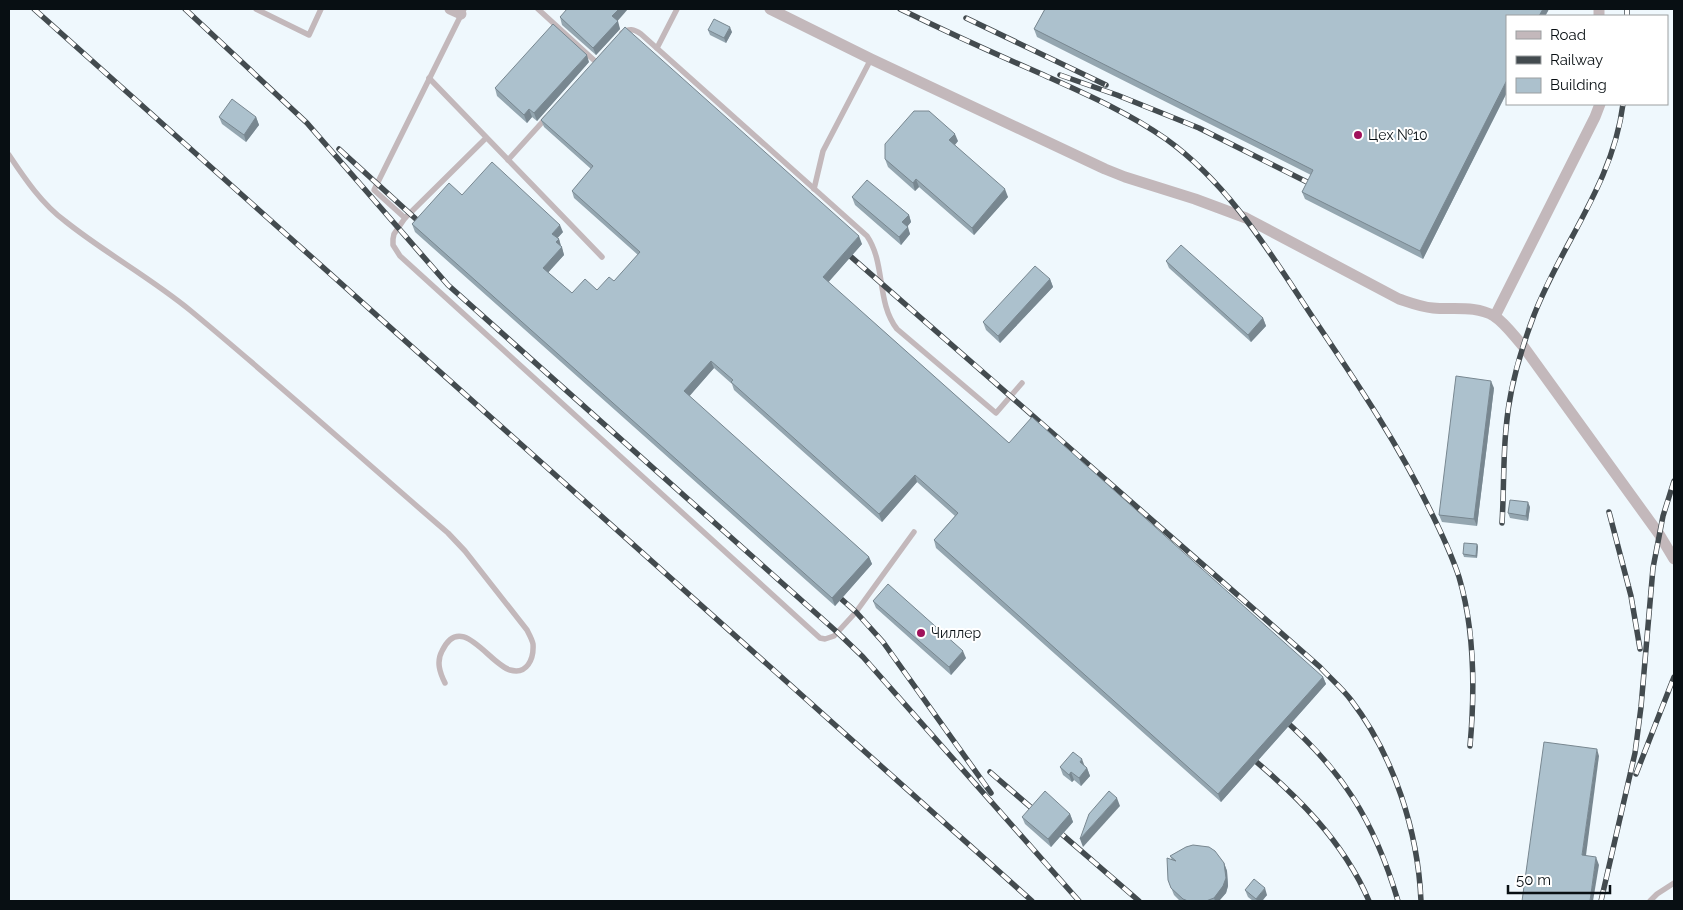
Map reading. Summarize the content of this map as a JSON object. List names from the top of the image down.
{
  "places": ["Цех №10", "Чиллер"],
  "legend": ["Road", "Railway", "Building"],
  "scale_bar": "50 m"
}
